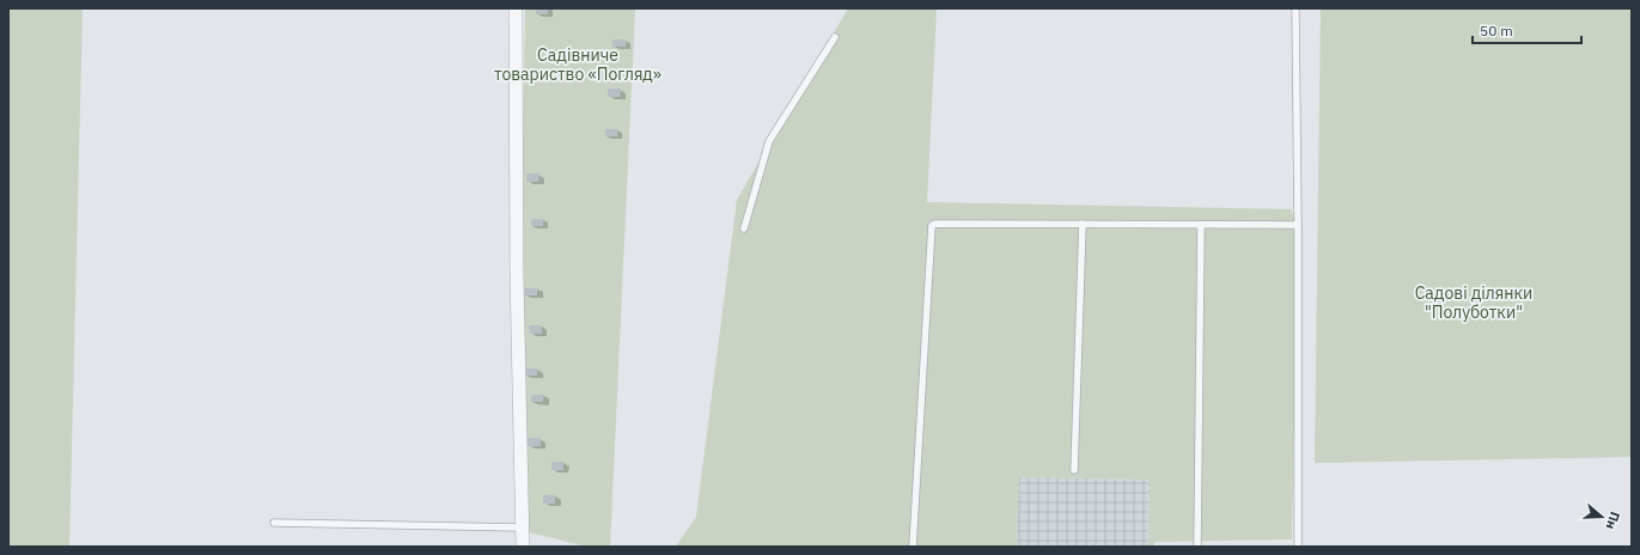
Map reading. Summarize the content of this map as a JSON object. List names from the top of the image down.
{
  "parks": ["Садівниче товариство «Погляд»", "Садові ділянки \"Полуботки\""],
  "scale_bar": "50 m",
  "north": "right"
}
